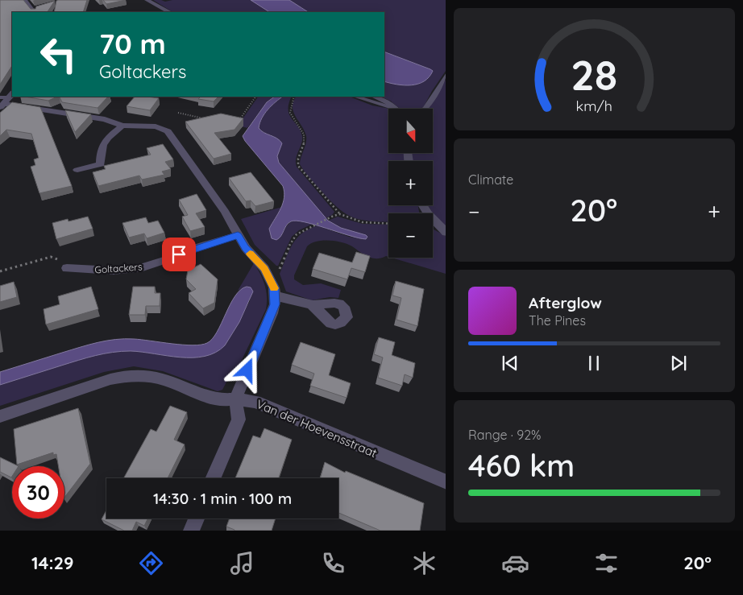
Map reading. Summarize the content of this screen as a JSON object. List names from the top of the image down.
{
  "streets": {
    "street": ["Goltackers", "Van der Hoevensstraat"]
  },
  "north": "bottom",
  "page": {
    "turn": ["70 m", "Goltackers"],
    "map_buttons": ["+", "−"],
    "tile": [
      "Climate",
      ["Range · 92%", "460 km"]
    ],
    "heat": ["−", "20°", "+"],
    "song": ["Afterglow", "The Pines"],
    "limit": "30",
    "trip": "14:30 · 1 min · 100 m",
    "tabs": ["14:29", "20°"],
    "gauge": ["28", "km/h"]
  }
}
